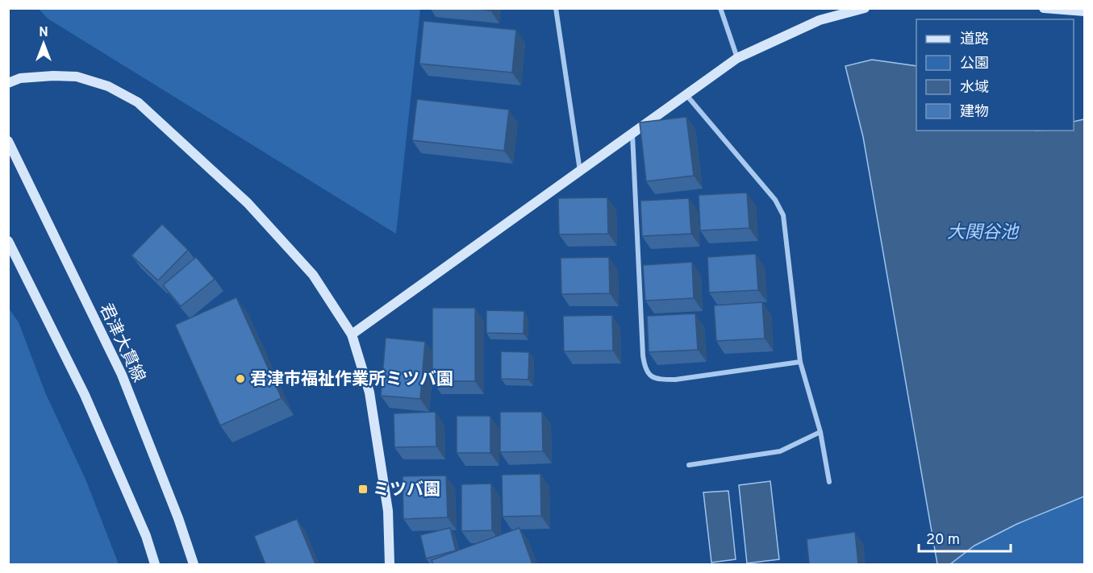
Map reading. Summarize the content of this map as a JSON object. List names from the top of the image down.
{
  "streets": {
    "street": ["君津大貫線"]
  },
  "water": ["大関谷池"],
  "places": {
    "other": ["君津市福祉作業所ミツバ園"],
    "transit": ["ミツバ園"]
  },
  "legend": [
    "道路",
    "公園",
    "水域",
    "建物"
  ],
  "scale_bar": "20 m",
  "north": "top"
}
